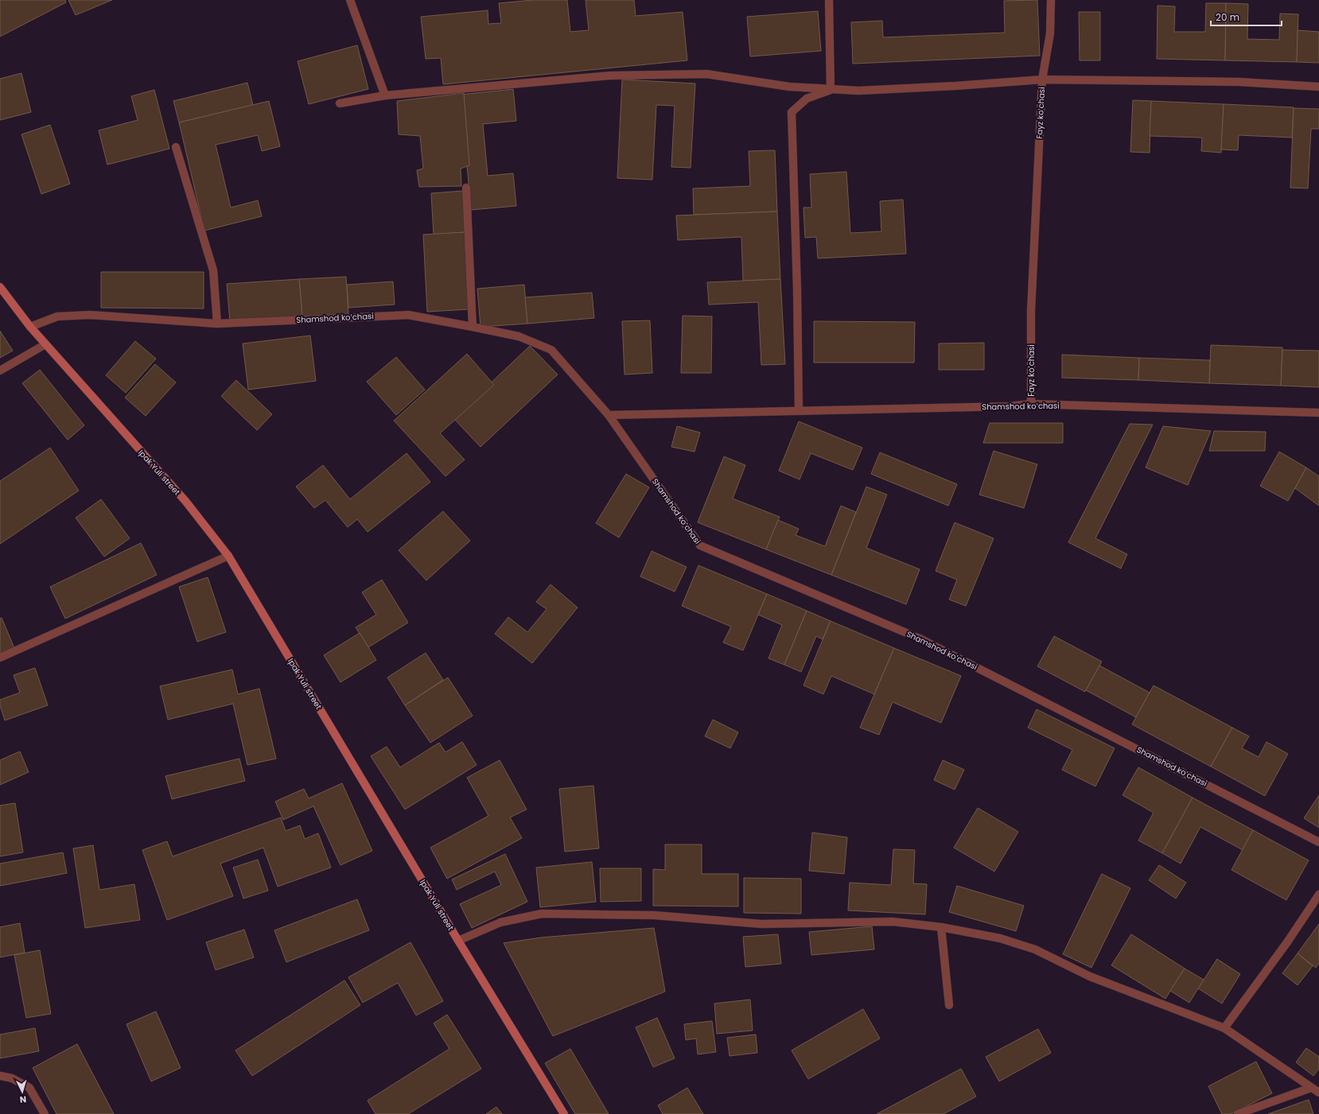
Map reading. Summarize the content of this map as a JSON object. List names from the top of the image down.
{
  "streets": {
    "main road": ["Ipak Yuli street"],
    "street": ["Fayz koʻchasi", "Shamshod koʻchasi"]
  },
  "crossings": [
    ["Fayz koʻchasi", "Shamshod koʻchasi"],
    ["Shamshod koʻchasi", "Ipak Yuli street"]
  ],
  "scale_bar": "20 m",
  "north": "bottom"
}
